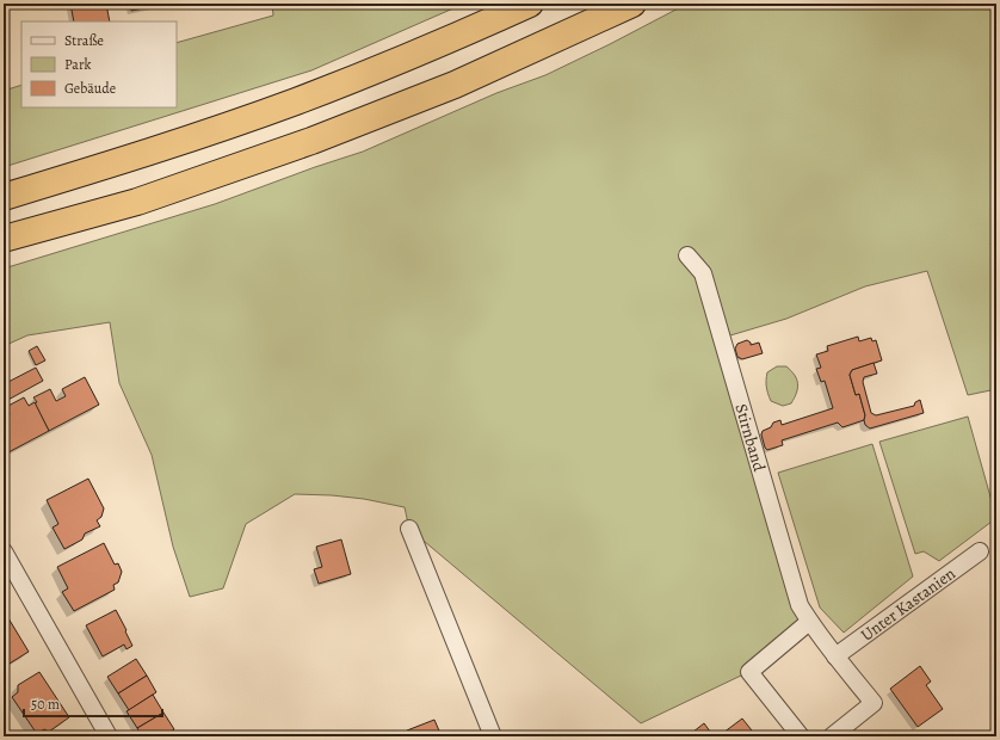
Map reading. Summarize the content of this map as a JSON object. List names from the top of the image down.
{
  "streets": {
    "street": ["Stirnband", "Unter Kastanien"]
  },
  "crossings": [
    ["Stirnband", "Unter Kastanien"]
  ],
  "legend": ["Straße", "Park", "Gebäude"],
  "scale_bar": "50 m"
}
